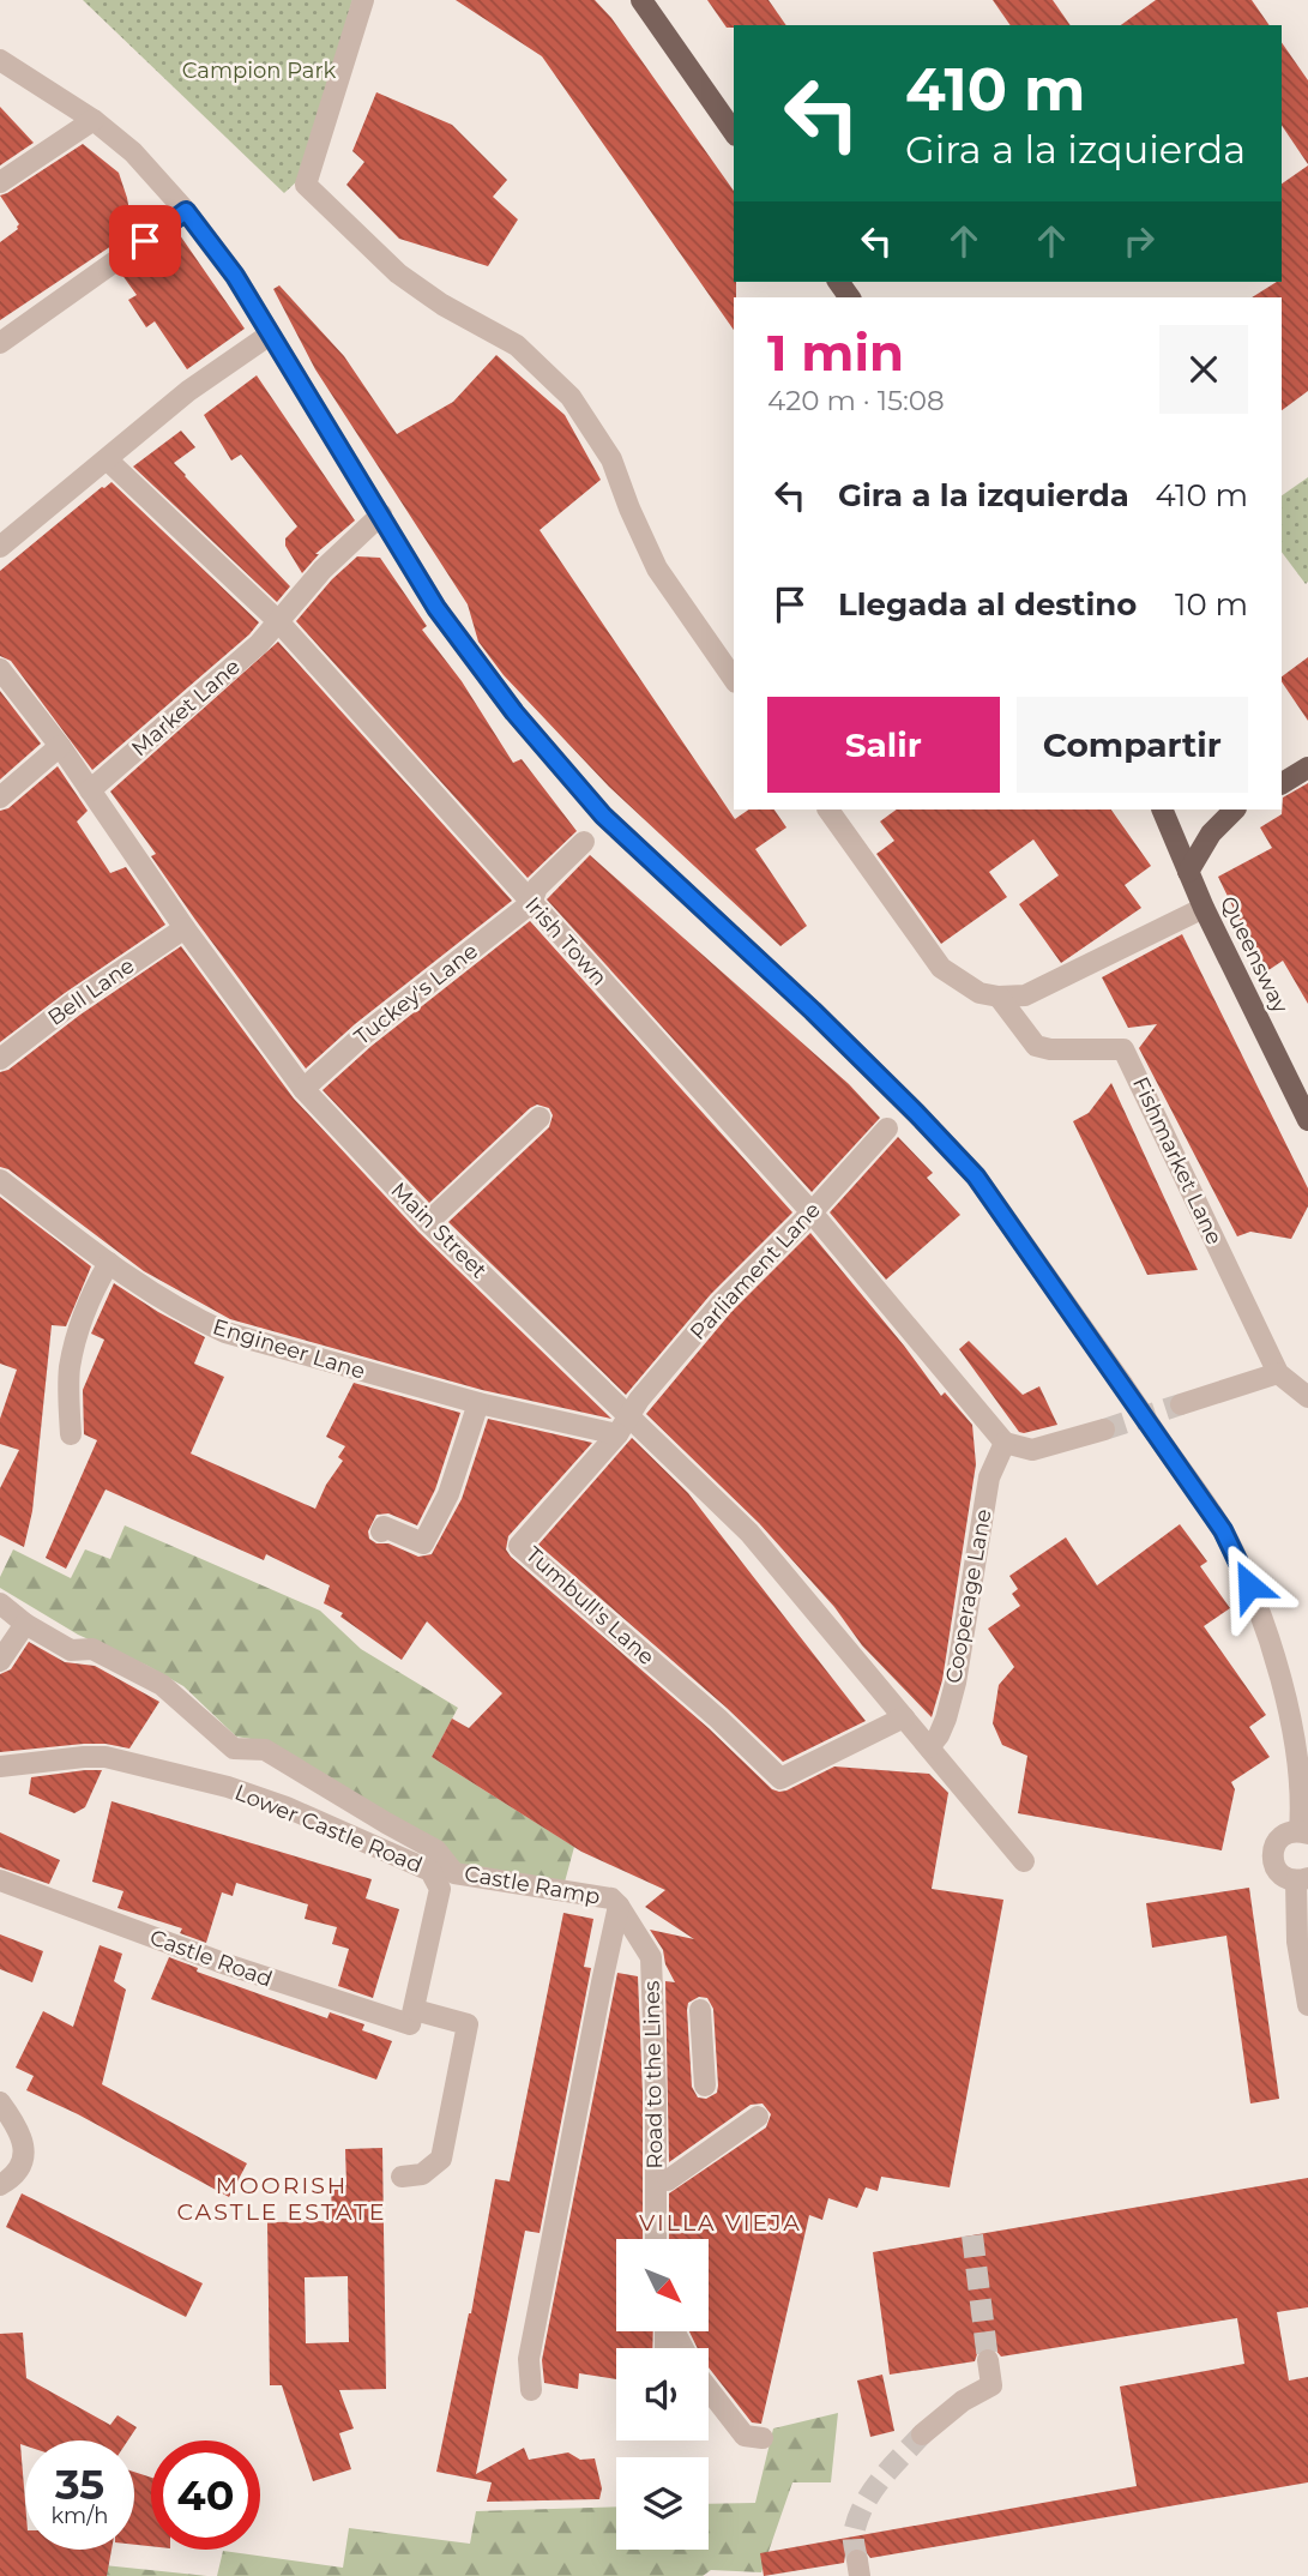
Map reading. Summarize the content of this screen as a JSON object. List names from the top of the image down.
{
  "streets": {
    "main road": ["Queensway"],
    "street": [
      "Market Lane",
      "Irish Town",
      "Bell Lane",
      "Tuckey's Lane",
      "Fishmarket Lane",
      "Main Street",
      "Parliament Lane",
      "Engineer Lane",
      "Cooperage Lane",
      "Tumbull's Lane",
      "Lower Castle Road",
      "Castle Ramp",
      "Castle Road",
      "Road to the Lines"
    ]
  },
  "crossings": [
    ["Market Lane", "Irish Town"],
    ["Market Lane", "Main Street"],
    ["Irish Town", "Tuckey's Lane"],
    ["Irish Town", "Parliament Lane"],
    ["Irish Town", "Cooperage Lane"],
    ["Bell Lane", "Main Street"],
    ["Tuckey's Lane", "Main Street"],
    ["Main Street", "Parliament Lane"],
    ["Main Street", "Engineer Lane"],
    ["Main Street", "Cooperage Lane"],
    ["Main Street", "Tumbull's Lane"],
    ["Parliament Lane", "Engineer Lane"],
    ["Parliament Lane", "Tumbull's Lane"],
    ["Engineer Lane", "Tumbull's Lane"],
    ["Lower Castle Road", "Castle Road"],
    ["Castle Ramp", "Road to the Lines"]
  ],
  "districts": ["MOORISH CASTLE ESTATE", "VILLA VIEJA"],
  "parks": ["Campion Park"],
  "north": "bottom right",
  "page": {
    "turn": ["410 m", "Gira a la izquierda"],
    "heading": ["1 min", "420 m · 15:08"],
    "list": [
      {
        "name": "Gira a la izquierda",
        "value": "410 m"
      },
      {
        "name": "Llegada al destino",
        "value": "10 m"
      }
    ],
    "buttons": ["Salir", "Compartir"],
    "speed": "35 km/h",
    "limit": "40"
  }
}
